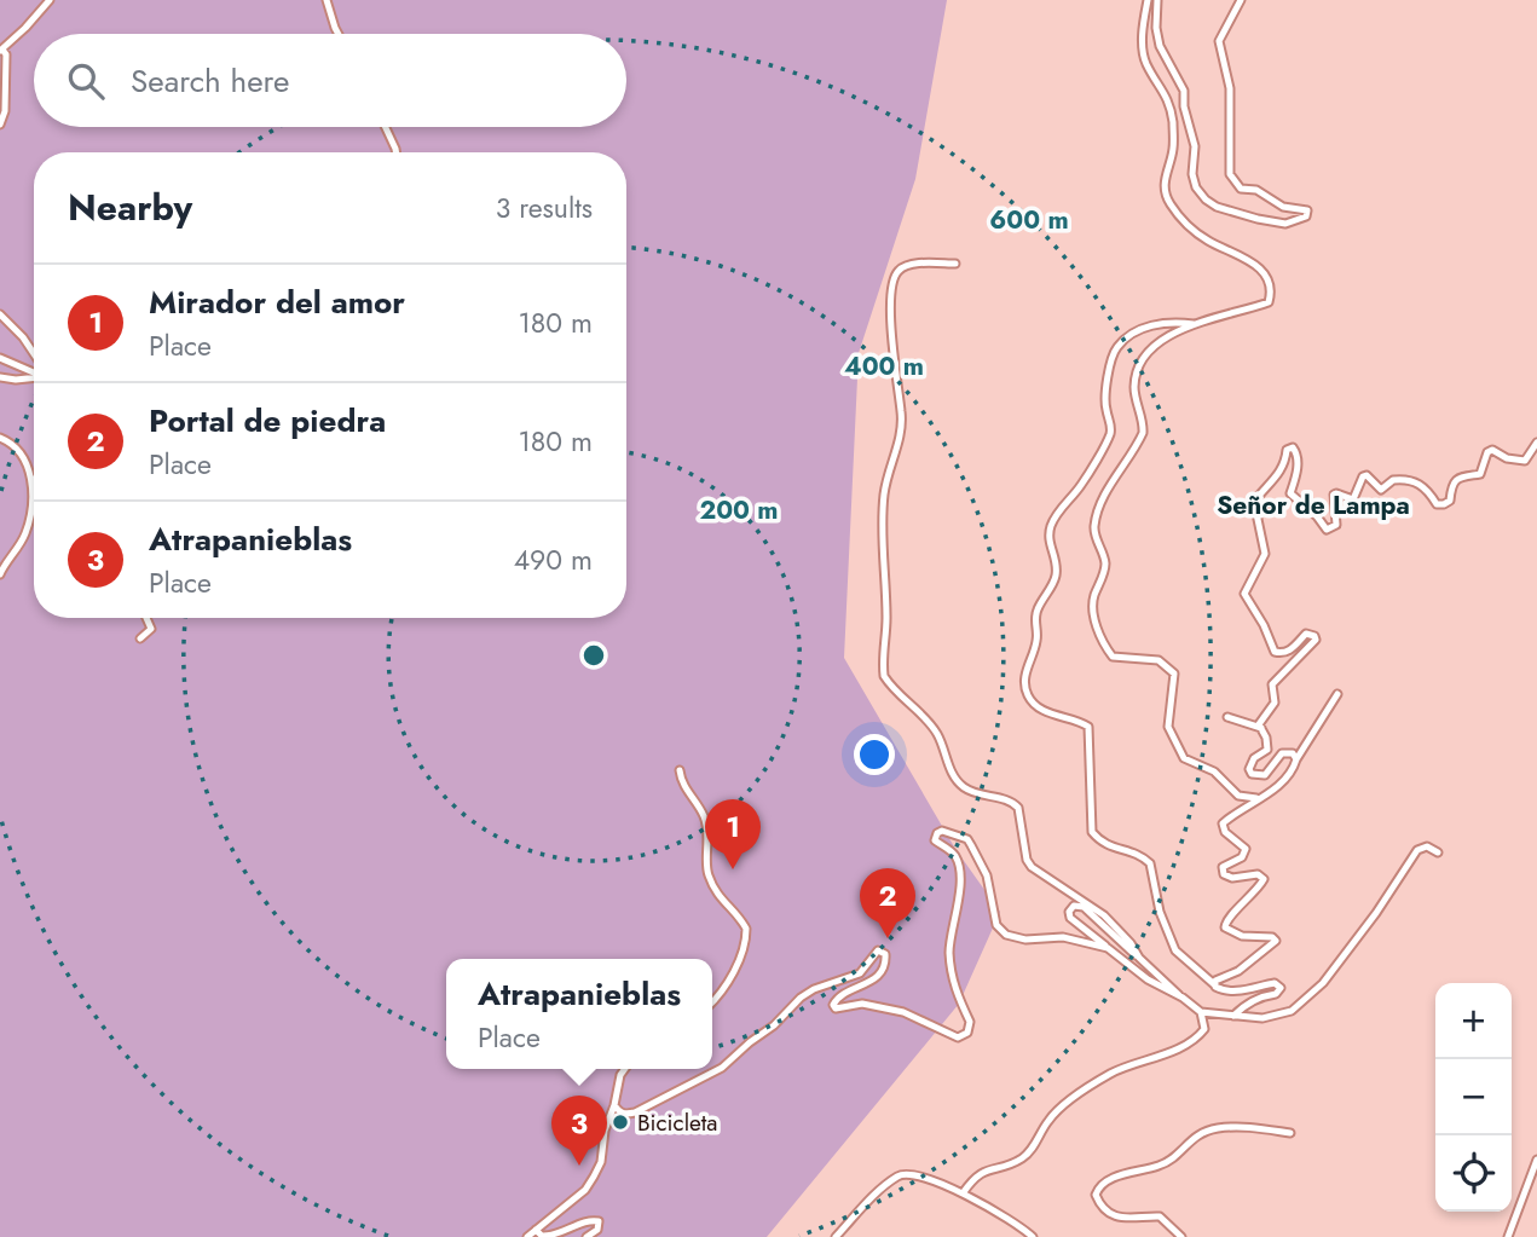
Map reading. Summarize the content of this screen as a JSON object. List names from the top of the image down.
{
  "districts": ["Señor de Lampa"],
  "places": ["Bicicleta"],
  "page": {
    "search": "Search here",
    "heading": ["Nearby", "3 results"],
    "list": [
      {
        "mark": "1",
        "name": "Mirador del amor",
        "note": "Place",
        "value": "180 m"
      },
      {
        "mark": "2",
        "name": "Portal de piedra",
        "note": "Place",
        "value": "180 m"
      },
      {
        "mark": "3",
        "name": "Atrapanieblas",
        "note": "Place",
        "value": "490 m"
      }
    ],
    "pins": ["1", "2", "3"],
    "popup": ["Atrapanieblas", "Place"],
    "map_buttons": ["+", "−"]
  },
  "rings": ["600 m", "400 m", "200 m"]
}
